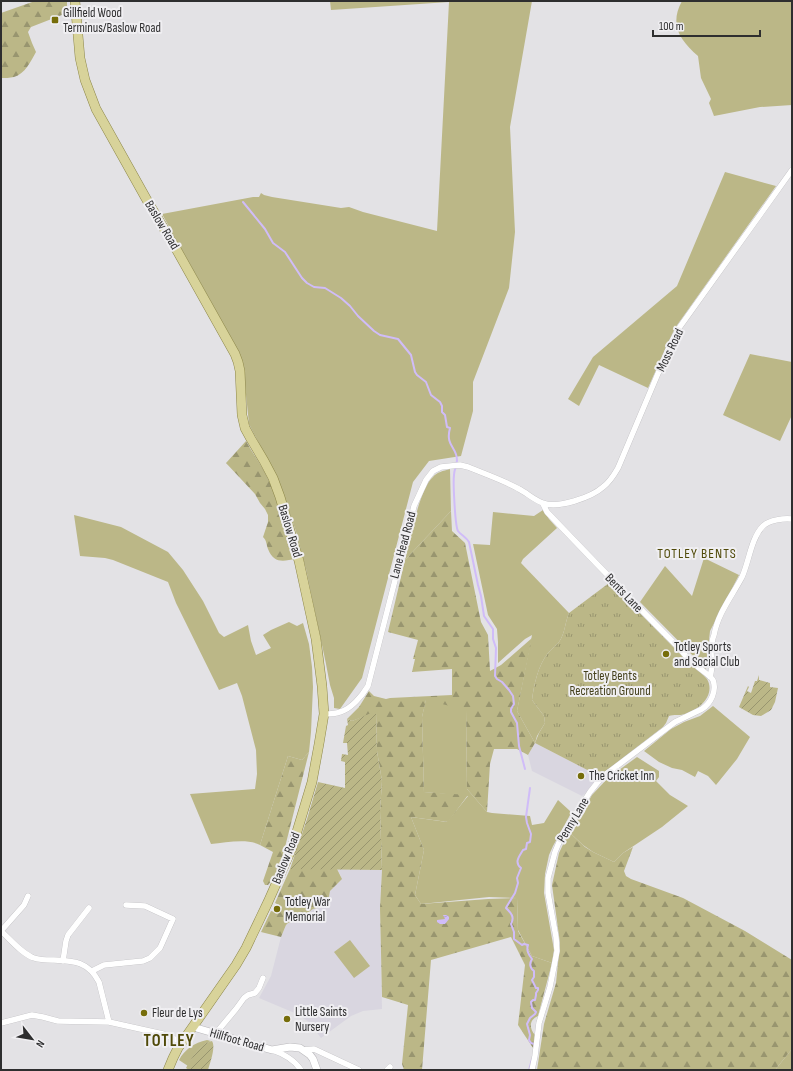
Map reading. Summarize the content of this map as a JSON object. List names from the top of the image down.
{
  "streets": {
    "main road": ["Baslow Road"],
    "street": [
      "Moss Road",
      "Lane Head Road",
      "Bents Lane",
      "Penny Lane",
      "Hillfoot Road"
    ]
  },
  "crossings": [
    ["Baslow Road", "Lane Head Road"],
    ["Baslow Road", "Hillfoot Road"],
    ["Moss Road", "Lane Head Road"],
    ["Moss Road", "Bents Lane"],
    ["Lane Head Road", "Bents Lane"],
    ["Bents Lane", "Penny Lane"]
  ],
  "districts": ["TOTLEY BENTS", "TOTLEY"],
  "parks": ["Totley Bents Recreation Ground"],
  "places": {
    "transit": ["Gillfield Wood Terminus/Baslow Road"],
    "other": [
      "Totley Sports and Social Club",
      "The Cricket Inn",
      "Totley War Memorial",
      "Fleur de Lys",
      "Little Saints Nursery"
    ]
  },
  "scale_bar": "100 m",
  "north": "bottom right"
}
